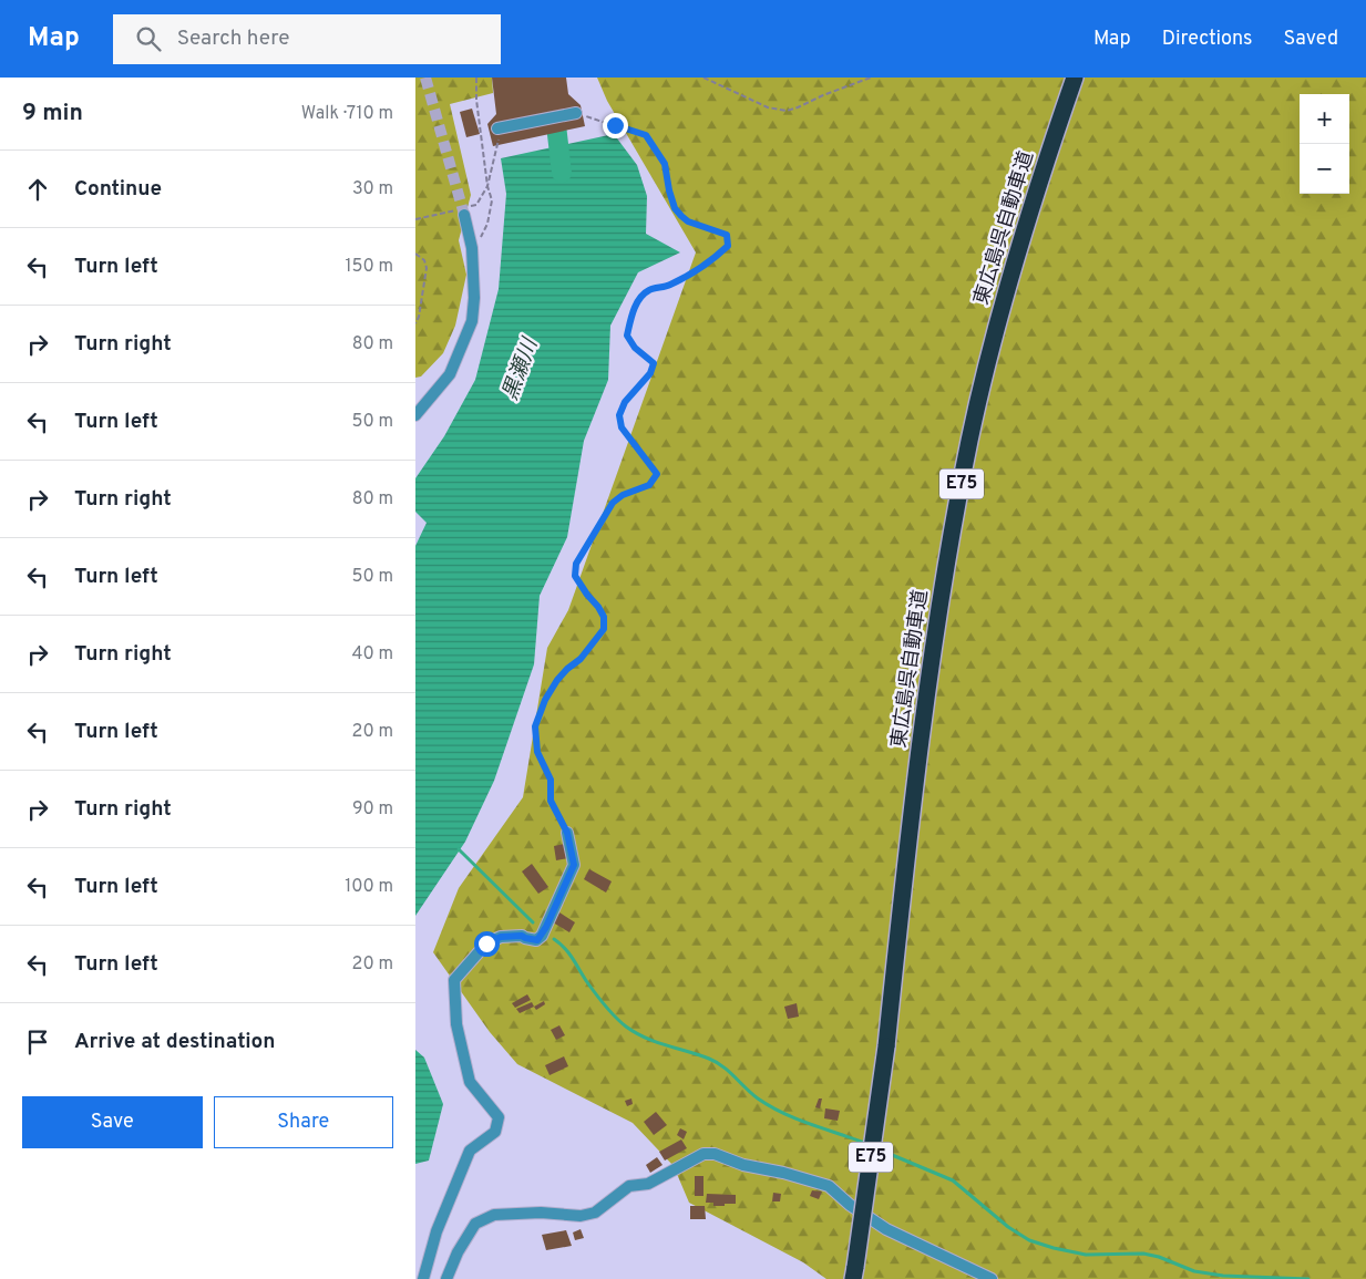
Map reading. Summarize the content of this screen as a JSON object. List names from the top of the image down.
{
  "streets": {
    "highway": ["東広島呉自動車道", "E75"]
  },
  "water": ["黒瀬川"],
  "page": {
    "header": "Map",
    "search": "Search here",
    "nav": ["Map", "Directions", "Saved"],
    "heading": ["9 min", "Walk · 710 m"],
    "map_buttons": ["+", "−"],
    "list": [
      ["Continue", "30 m"],
      ["Turn left", "150 m"],
      ["Turn right", "80 m"],
      ["Turn left", "50 m"],
      ["Turn right", "80 m"],
      ["Turn left", "50 m"],
      ["Turn right", "40 m"],
      ["Turn left", "20 m"],
      ["Turn right", "90 m"],
      ["Turn left", "100 m"],
      ["Turn left", "20 m"],
      "Arrive at destination"
    ],
    "buttons": ["Save", "Share"]
  }
}
